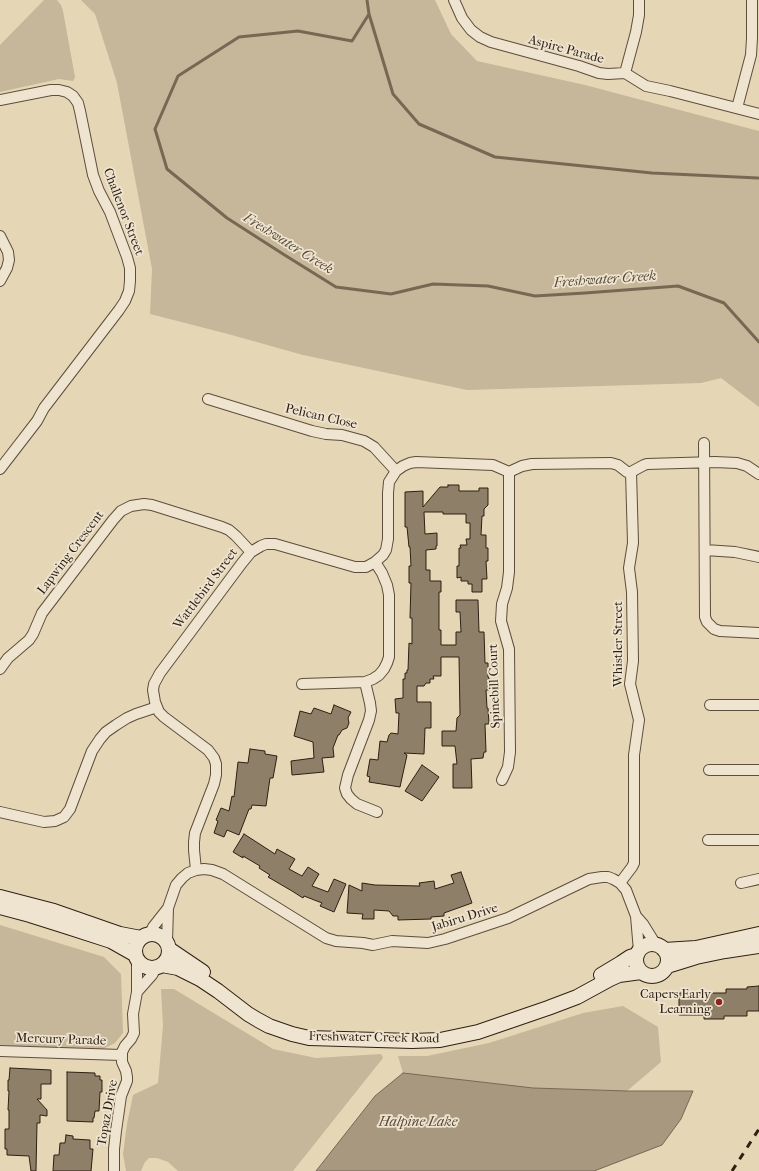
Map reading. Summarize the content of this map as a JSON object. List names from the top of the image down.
{
  "streets": {
    "main road": ["Freshwater Creek Road"],
    "street": [
      "Aspire Parade",
      "Challenor Street",
      "Pelican Close",
      "Lapwing Crescent",
      "Wattlebird Street",
      "Whistler Street",
      "Spinebill Court",
      "Jabiru Drive",
      "Mercury Parade",
      "Topaz Drive"
    ]
  },
  "crossings": [
    ["Lapwing Crescent", "Wattlebird Street"],
    ["Whistler Street", "Jabiru Drive"],
    ["Mercury Parade", "Topaz Drive"]
  ],
  "water": ["Freshwater Creek", "Halpine Lake"],
  "places": ["Capers Early Learning"]
}
